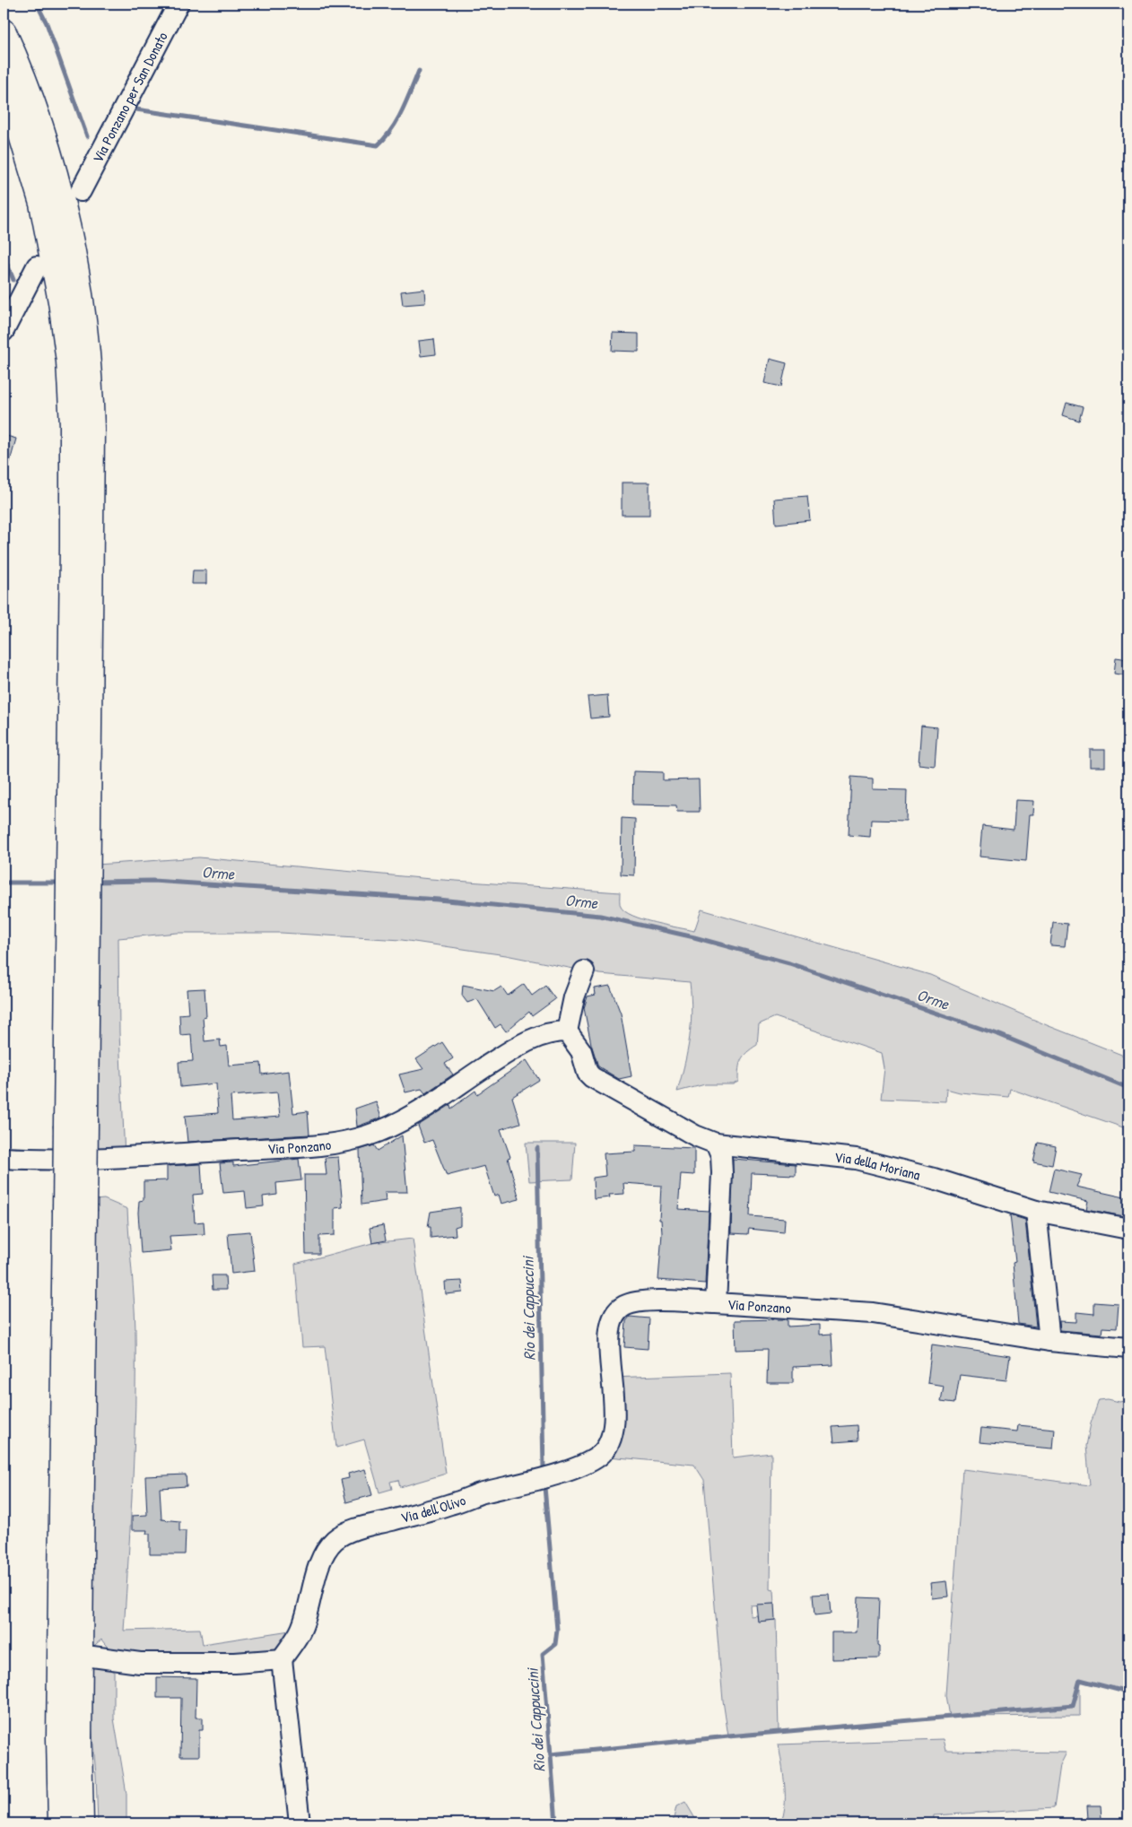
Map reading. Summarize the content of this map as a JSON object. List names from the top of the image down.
{
  "streets": {
    "street": [
      "Via Ponzano per San Donato",
      "Via Ponzano",
      "Via della Moriana",
      "Via dell'Olivo"
    ]
  },
  "crossings": [
    ["Via Ponzano", "Via della Moriana"],
    ["Via Ponzano", "Via dell'Olivo"]
  ],
  "water": ["Orme", "Rio dei Cappuccini"]
}
